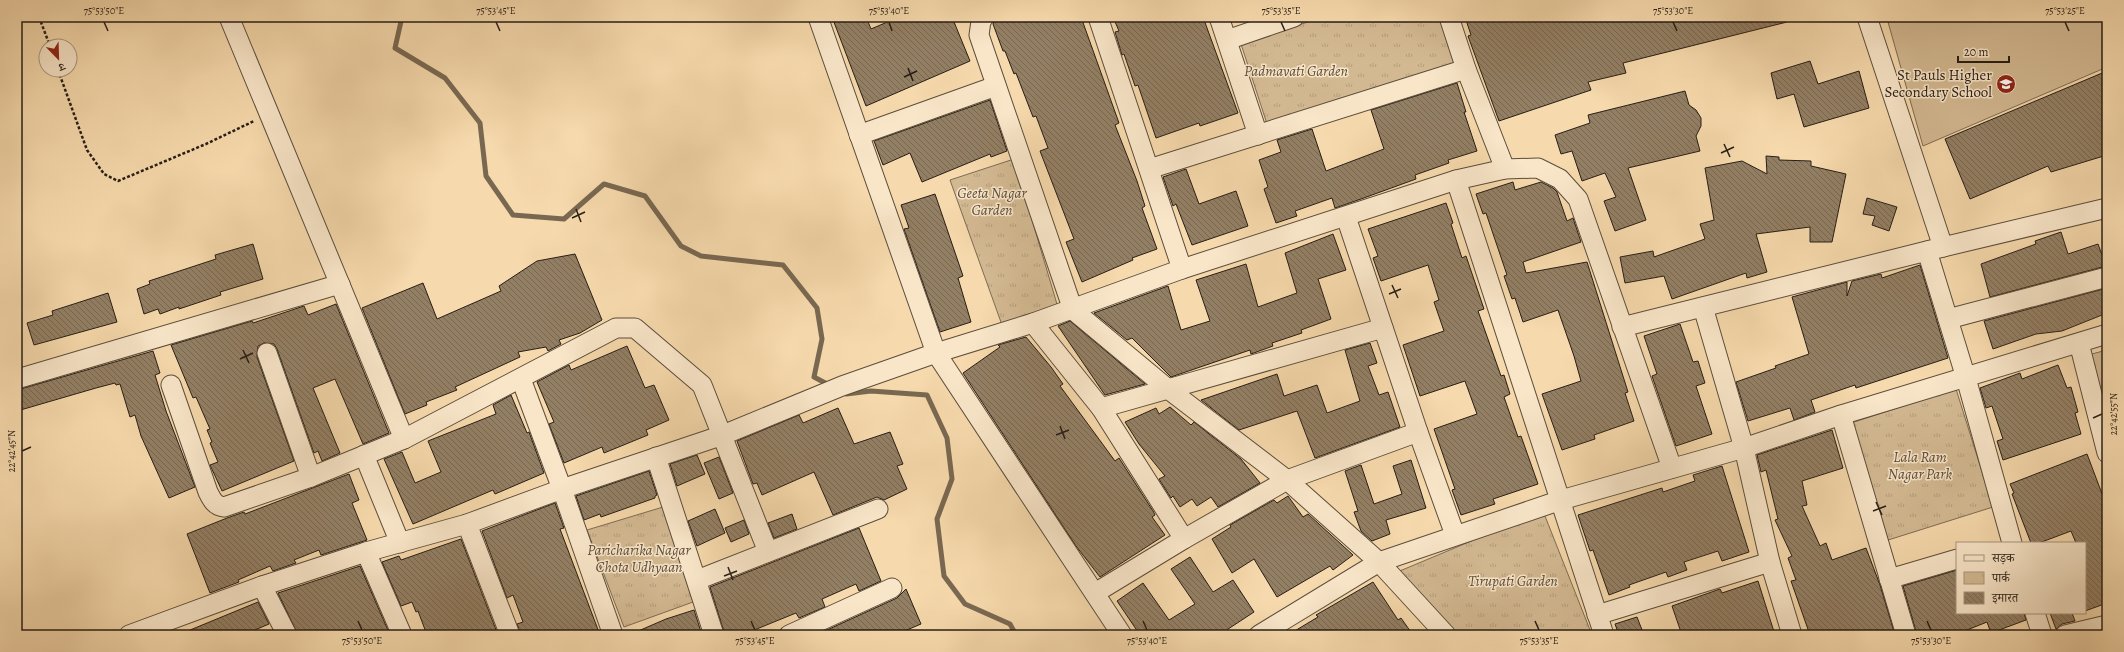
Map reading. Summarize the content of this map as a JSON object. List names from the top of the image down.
{
  "parks": [
    "Padmavati Garden",
    "Geeta Nagar Garden",
    "Lala Ram Nagar Park",
    "Paricharika Nagar Chota Udhyaan",
    "Tirupati Garden"
  ],
  "places": {
    "school or university": ["St Pauls Higher Secondary School"]
  },
  "legend": ["सड़क", "पार्क", "इमारत"],
  "scale_bar": "20 m",
  "north": "bottom right",
  "coordinates": [
    "75°53'50\"E",
    "75°53'45\"E",
    "75°53'40\"E",
    "75°53'35\"E",
    "75°53'30\"E",
    "75°53'25\"E",
    "22°42'55\"N",
    "22°42'45\"N"
  ]
}
